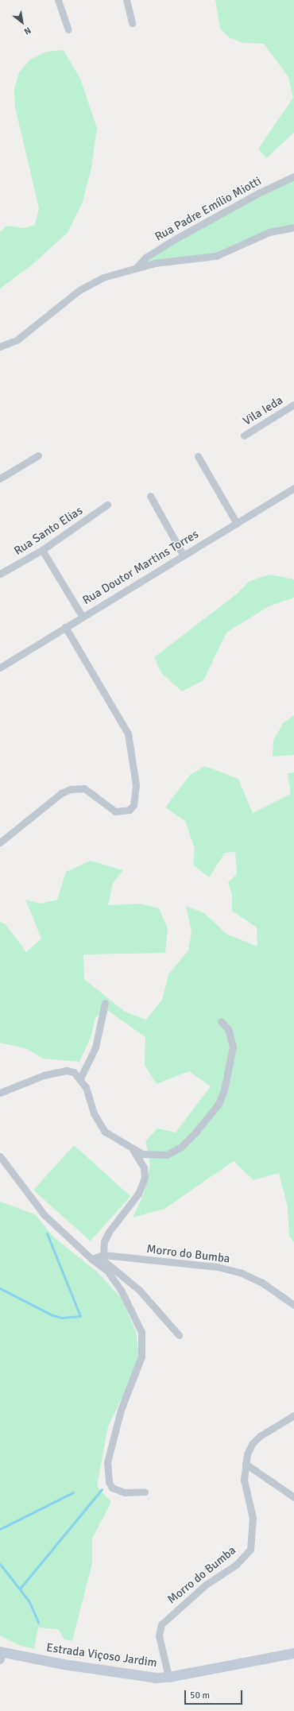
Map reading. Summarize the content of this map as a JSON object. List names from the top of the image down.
{
  "streets": {
    "main road": ["Estrada Viçoso Jardim"],
    "street": [
      "Rua Padre Emílio Miotti",
      "Vila Ieda",
      "Rua Santo Elias",
      "Rua Doutor Martins Torres",
      "Morro do Bumba"
    ]
  },
  "crossings": [
    ["Morro do Bumba", "Estrada Viçoso Jardim"]
  ],
  "scale_bar": "50 m",
  "north": "bottom right"
}
